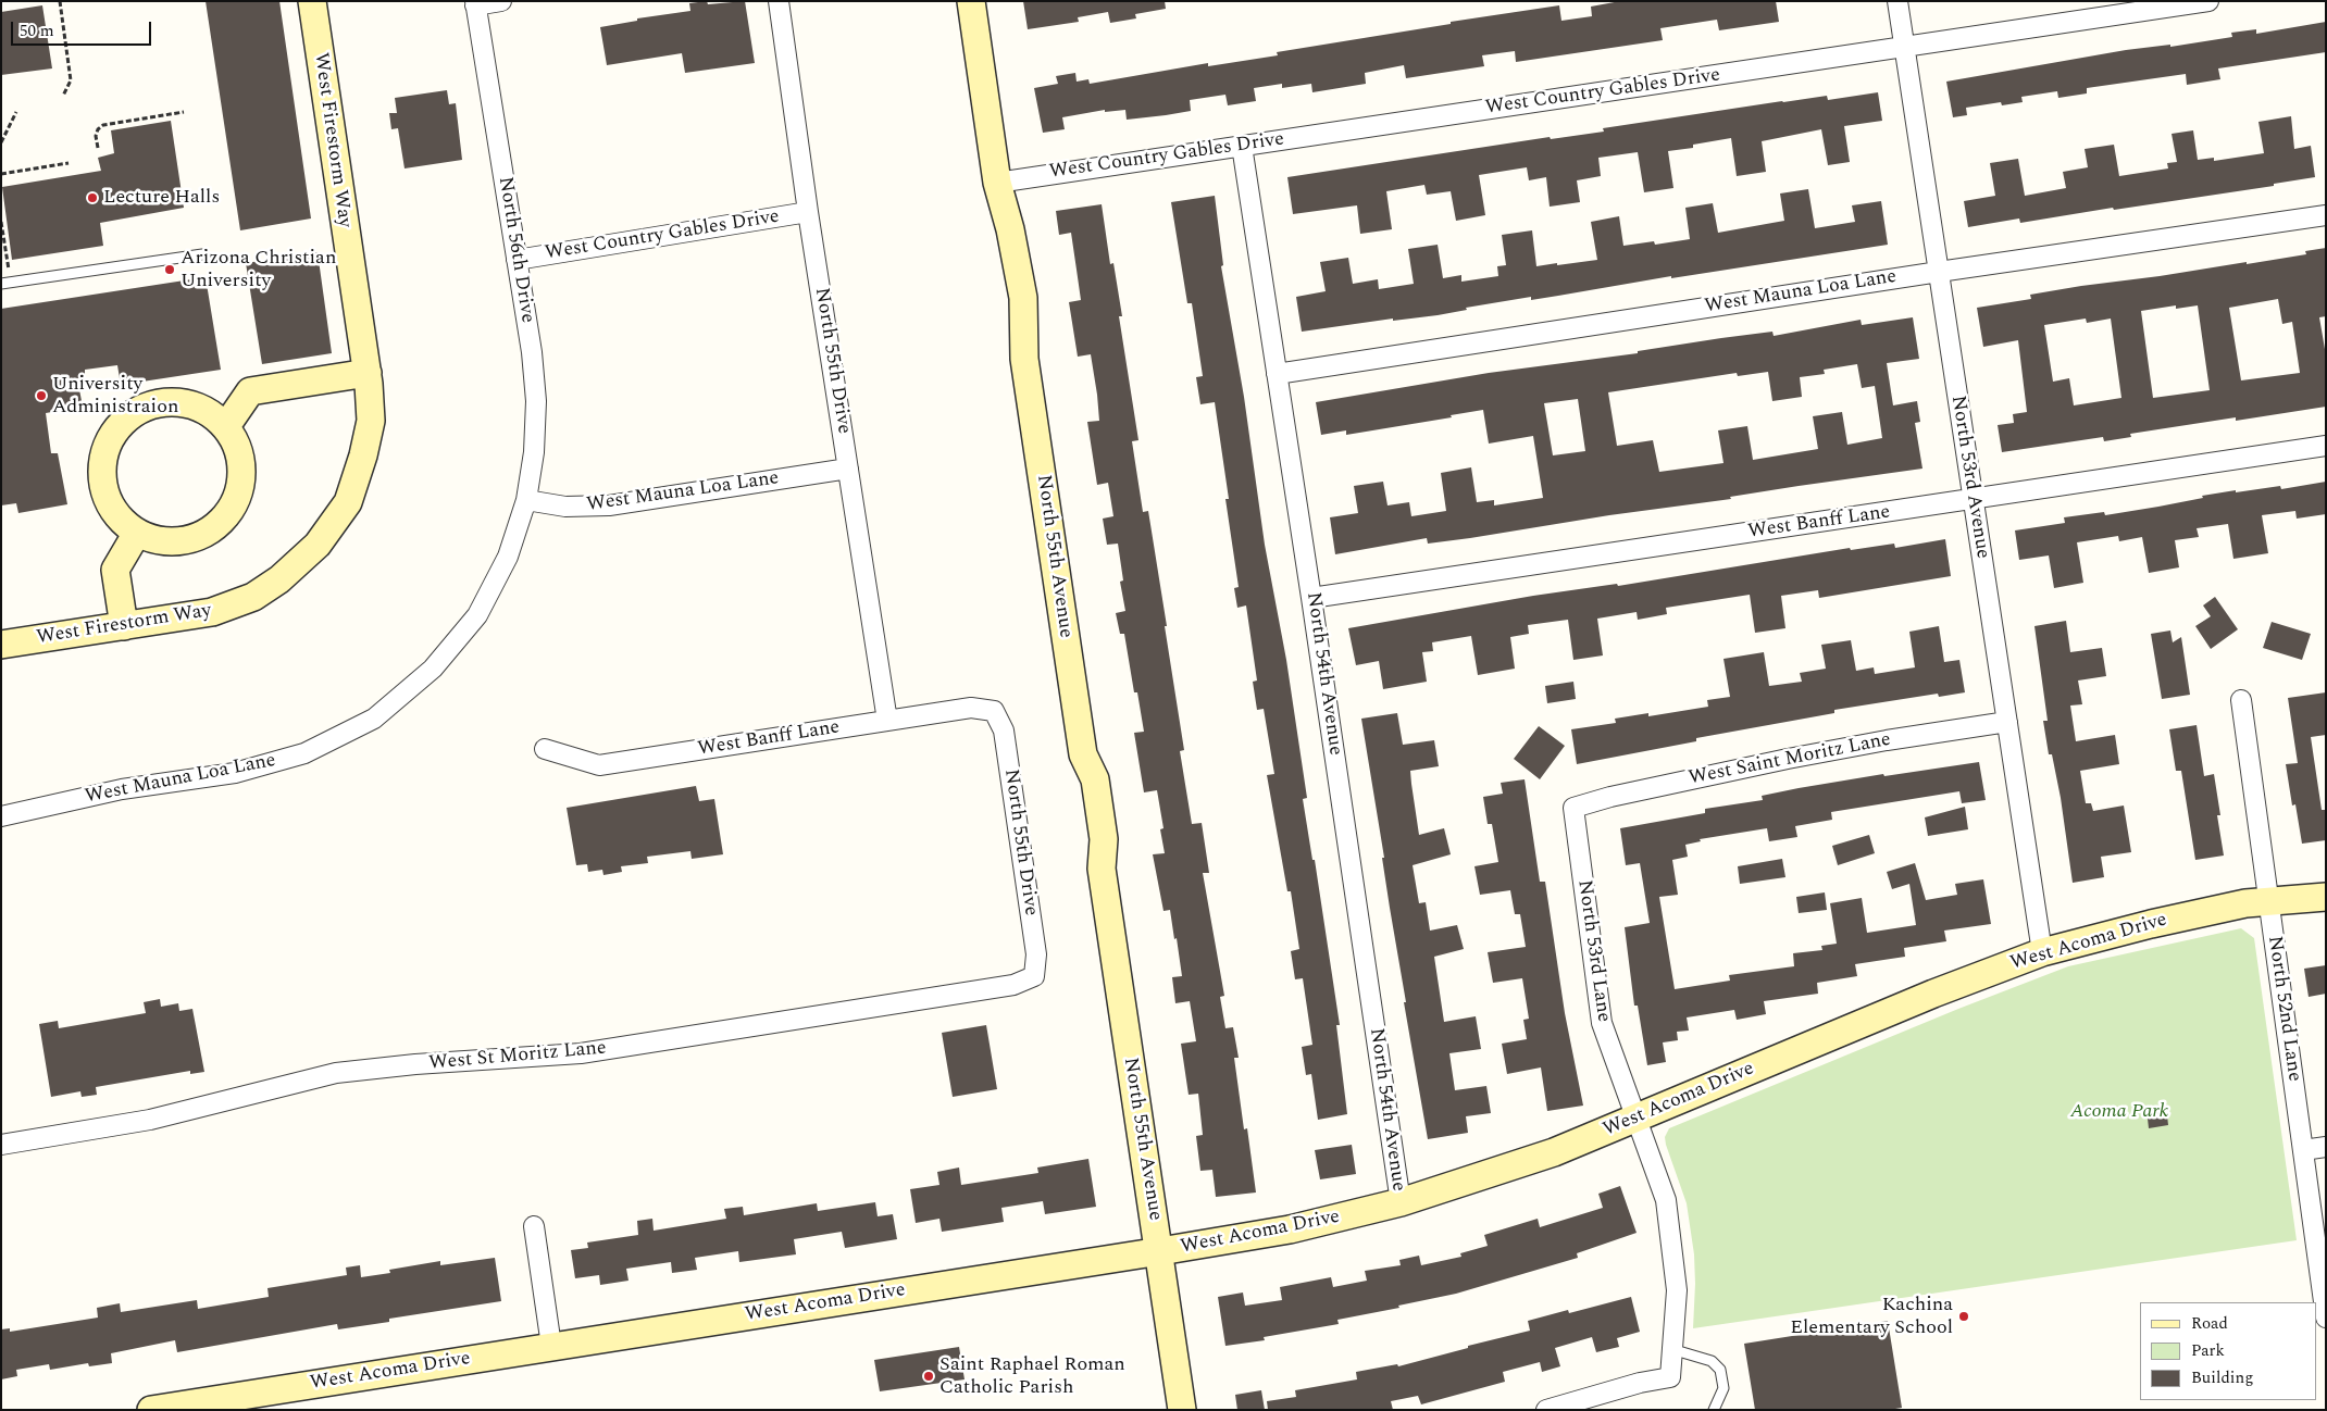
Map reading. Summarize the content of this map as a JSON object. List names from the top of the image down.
{
  "streets": {
    "street": [
      "West Country Gables Drive",
      "West Firestorm Way",
      "North 56th Drive",
      "West Mauna Loa Lane",
      "North 55th Drive",
      "North 53rd Avenue",
      "West Banff Lane",
      "North 55th Avenue",
      "North 54th Avenue",
      "West Saint Moritz Lane",
      "West Acoma Drive",
      "North 53rd Lane",
      "North 52nd Lane",
      "West St Moritz Lane"
    ]
  },
  "crossings": [
    ["West Country Gables Drive", "North 56th Drive"],
    ["West Country Gables Drive", "North 55th Drive"],
    ["West Country Gables Drive", "North 53rd Avenue"],
    ["West Country Gables Drive", "North 55th Avenue"],
    ["West Country Gables Drive", "North 54th Avenue"],
    ["North 56th Drive", "West Mauna Loa Lane"],
    ["West Mauna Loa Lane", "North 55th Drive"],
    ["West Mauna Loa Lane", "North 53rd Avenue"],
    ["West Mauna Loa Lane", "North 54th Avenue"],
    ["North 55th Drive", "West Banff Lane"],
    ["North 55th Drive", "West St Moritz Lane"],
    ["North 53rd Avenue", "West Banff Lane"],
    ["North 53rd Avenue", "West Saint Moritz Lane"],
    ["North 53rd Avenue", "West Acoma Drive"],
    ["West Banff Lane", "North 54th Avenue"],
    ["North 55th Avenue", "West Acoma Drive"],
    ["North 54th Avenue", "West Acoma Drive"],
    ["West Saint Moritz Lane", "North 53rd Lane"],
    ["West Acoma Drive", "North 53rd Lane"],
    ["West Acoma Drive", "North 52nd Lane"]
  ],
  "parks": ["Acoma Park"],
  "places": [
    "Lecture Halls",
    "Arizona Christian University",
    "University Administraion",
    "Kachina Elementary School",
    "Saint Raphael Roman Catholic Parish"
  ],
  "legend": ["Road", "Park", "Building"],
  "scale_bar": "50 m"
}
